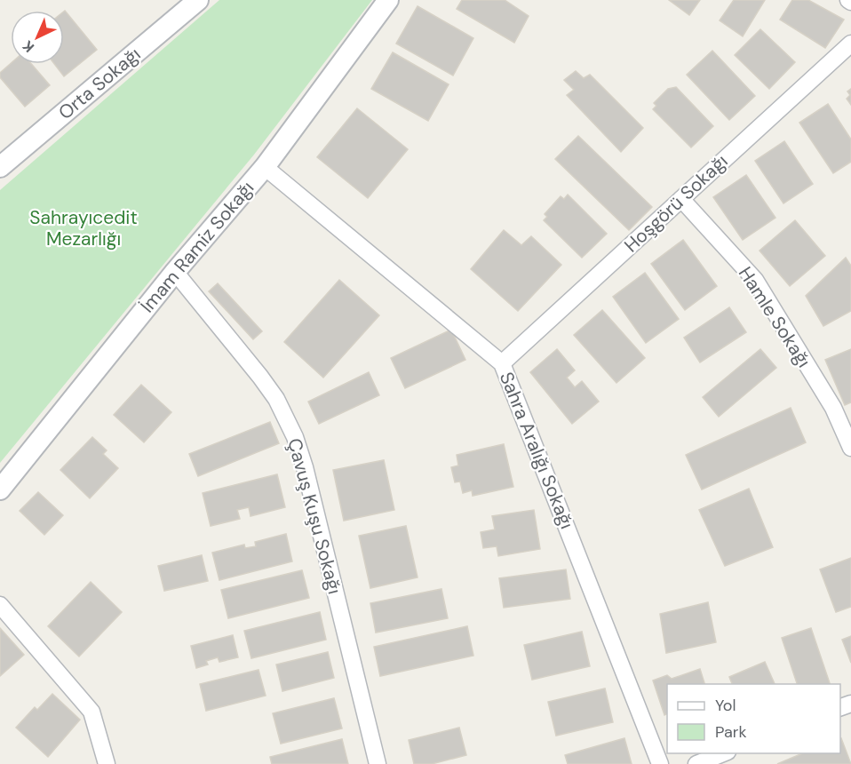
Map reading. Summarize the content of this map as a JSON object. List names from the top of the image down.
{
  "streets": {
    "street": [
      "Orta Sokağı",
      "Hoşgörü Sokağı",
      "İmam Ramiz Sokağı",
      "Hamle Sokağı",
      "Sahra Aralığı Sokağı",
      "Çavuş Kuşu Sokağı"
    ]
  },
  "crossings": [
    ["Hoşgörü Sokağı", "Hamle Sokağı"],
    ["Hoşgörü Sokağı", "Sahra Aralığı Sokağı"],
    ["İmam Ramiz Sokağı", "Sahra Aralığı Sokağı"],
    ["İmam Ramiz Sokağı", "Çavuş Kuşu Sokağı"]
  ],
  "parks": ["Sahrayıcedit Mezarlığı"],
  "legend": ["Yol", "Park"],
  "north": "bottom left"
}
